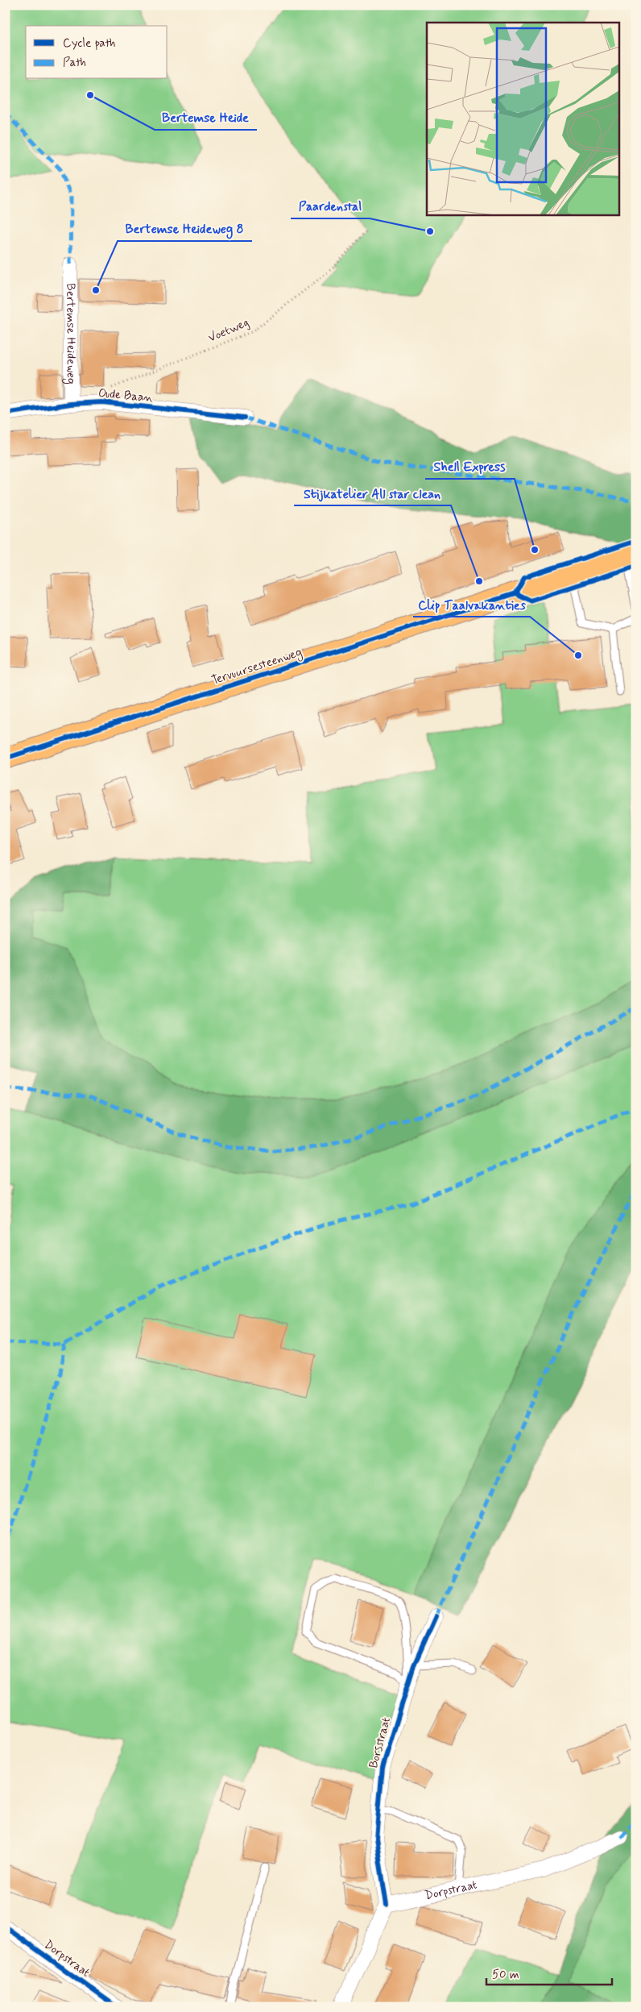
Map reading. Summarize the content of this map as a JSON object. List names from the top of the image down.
{
  "streets": {
    "main road": ["Tervuursesteenweg"],
    "street": [
      "Bertemse Heideweg",
      "Oude Baan",
      "Borsstraat",
      "Dorpstraat"
    ],
    "path": ["Voetweg"]
  },
  "crossings": [
    ["Bertemse Heideweg", "Oude Baan"],
    ["Borsstraat", "Dorpstraat"]
  ],
  "places": [
    "Bertemse Heide",
    "Paardenstal",
    "Bertemse Heideweg 8",
    "Shell Express",
    "Stijkatelier All star clean",
    "Clip Taalvakanties"
  ],
  "legend": ["Cycle path", "Path"],
  "scale_bar": "50 m"
}
